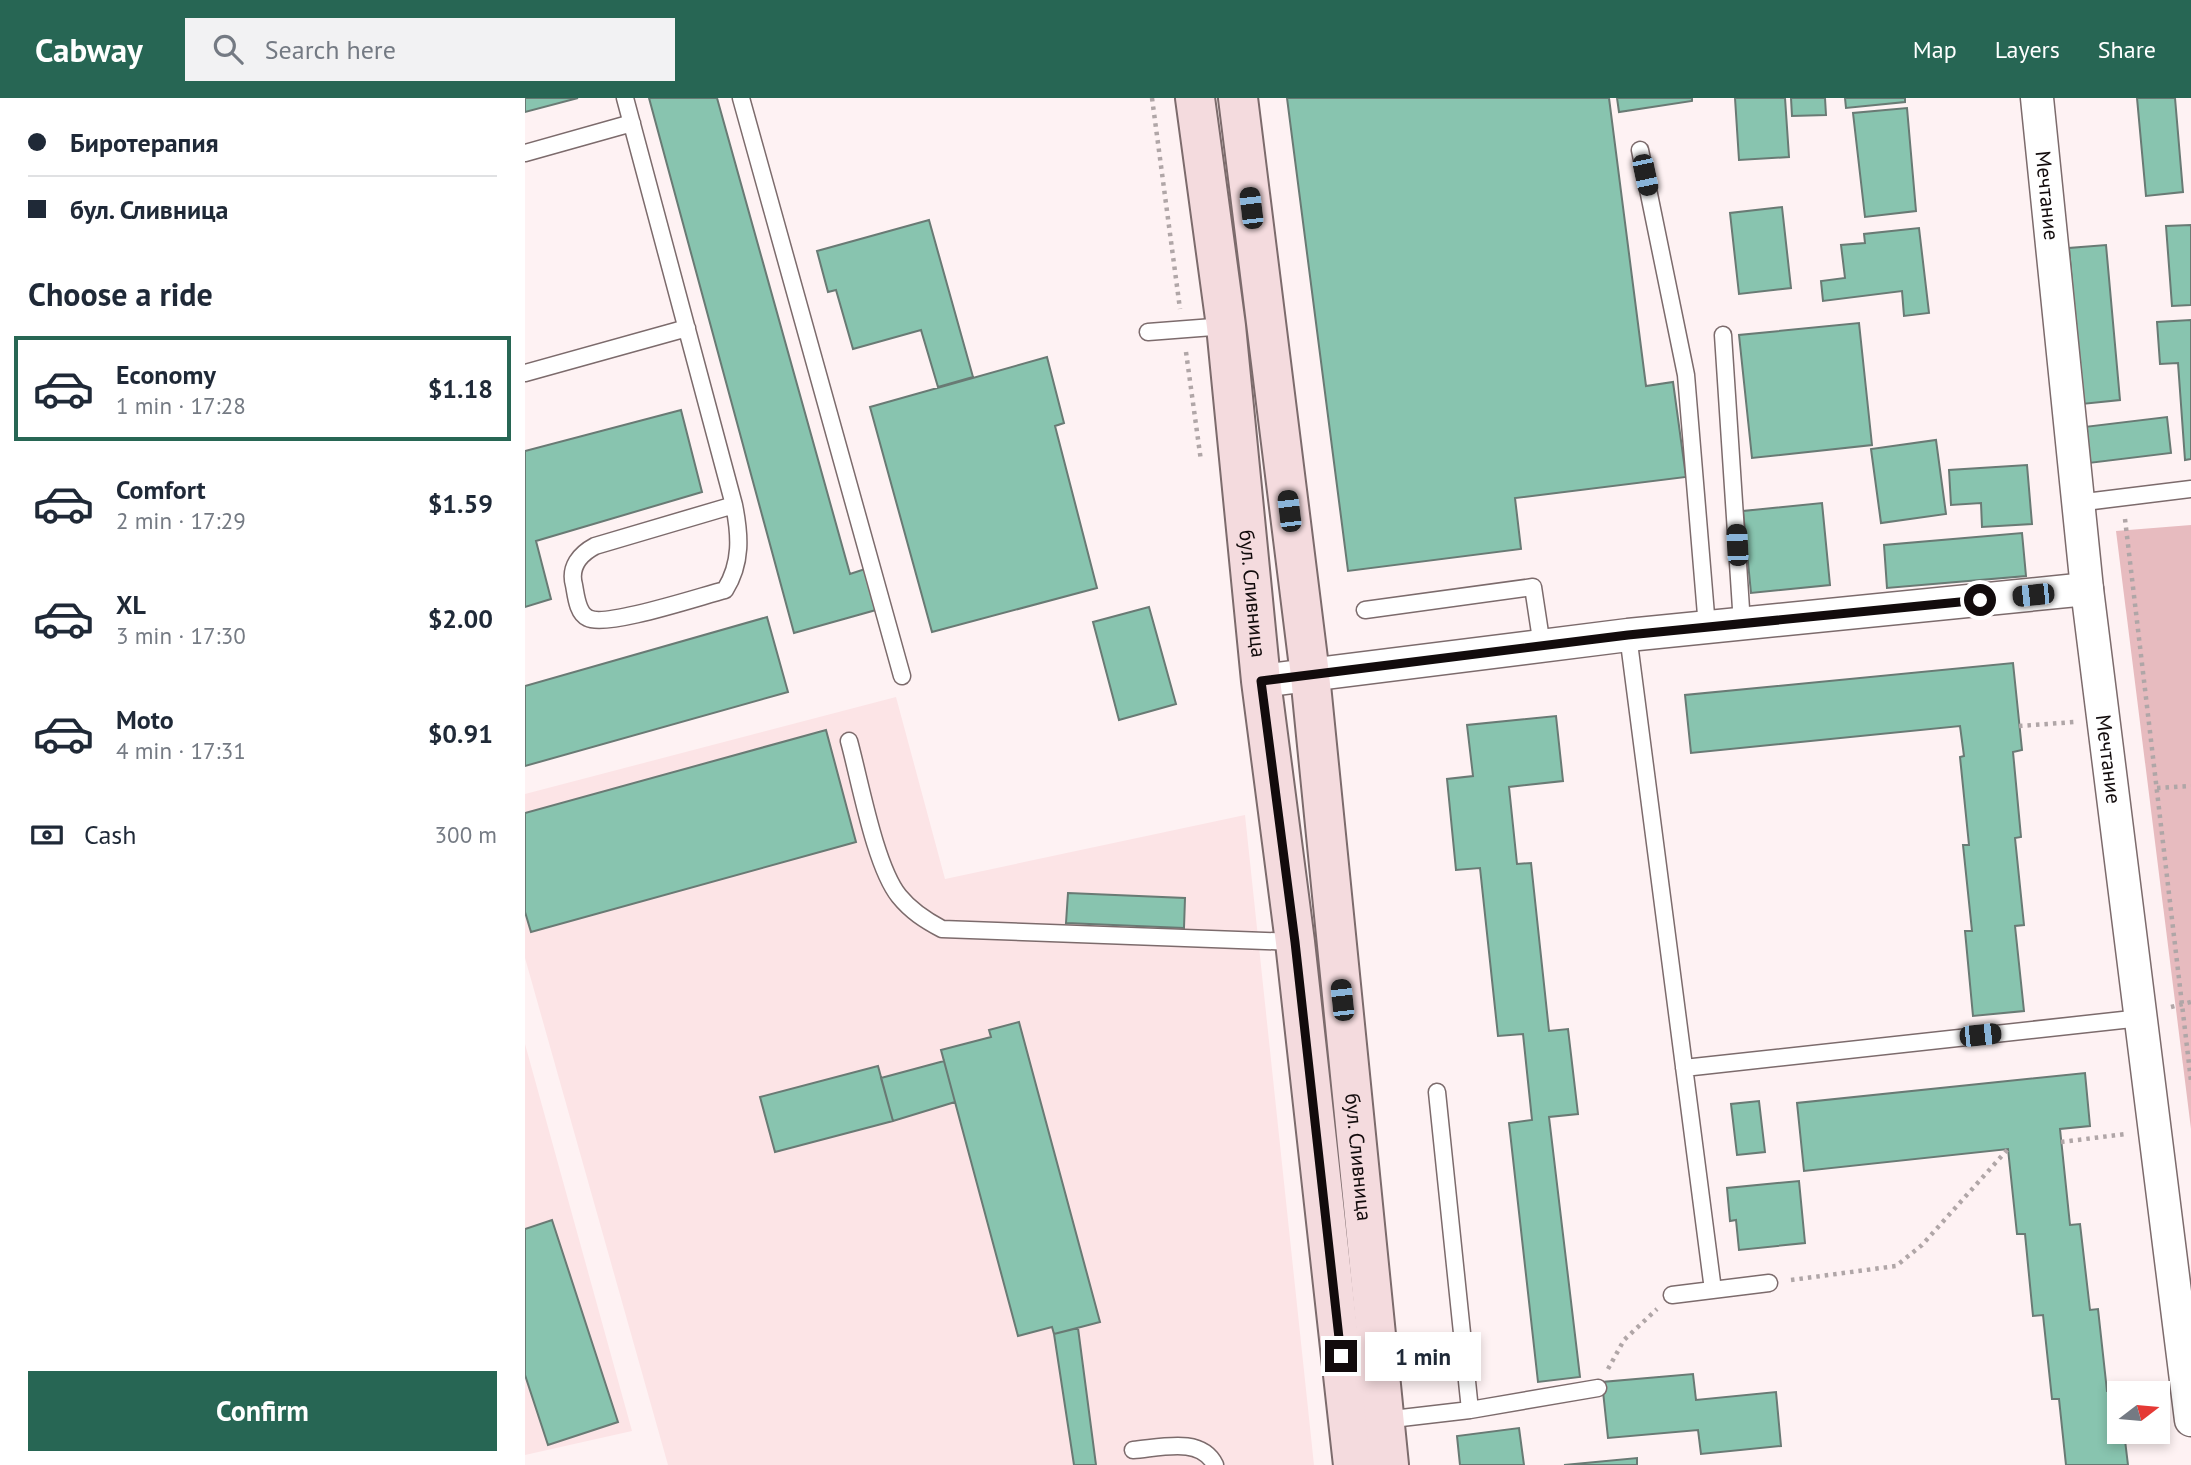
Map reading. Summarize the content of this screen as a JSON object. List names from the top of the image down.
{
  "streets": {
    "main road": ["бул. Сливница"],
    "street": ["Мечтание"]
  },
  "north": "right",
  "page": {
    "header": "Cabway",
    "search": "Search here",
    "nav": ["Map", "Layers", "Share"],
    "banner": ["Биротерапия", "бул. Сливница"],
    "heading": "Choose a ride",
    "list": [
      {
        "name": "Economy",
        "note": "1 min · 17:28",
        "value": "$1.18"
      },
      {
        "name": "Comfort",
        "note": "2 min · 17:29",
        "value": "$1.59"
      },
      {
        "name": "XL",
        "note": "3 min · 17:30",
        "value": "$2.00"
      },
      {
        "name": "Moto",
        "note": "4 min · 17:31",
        "value": "$0.91"
      }
    ],
    "pay": ["Cash", "300 m"],
    "bubble": "1 min",
    "buttons": "Confirm"
  }
}
